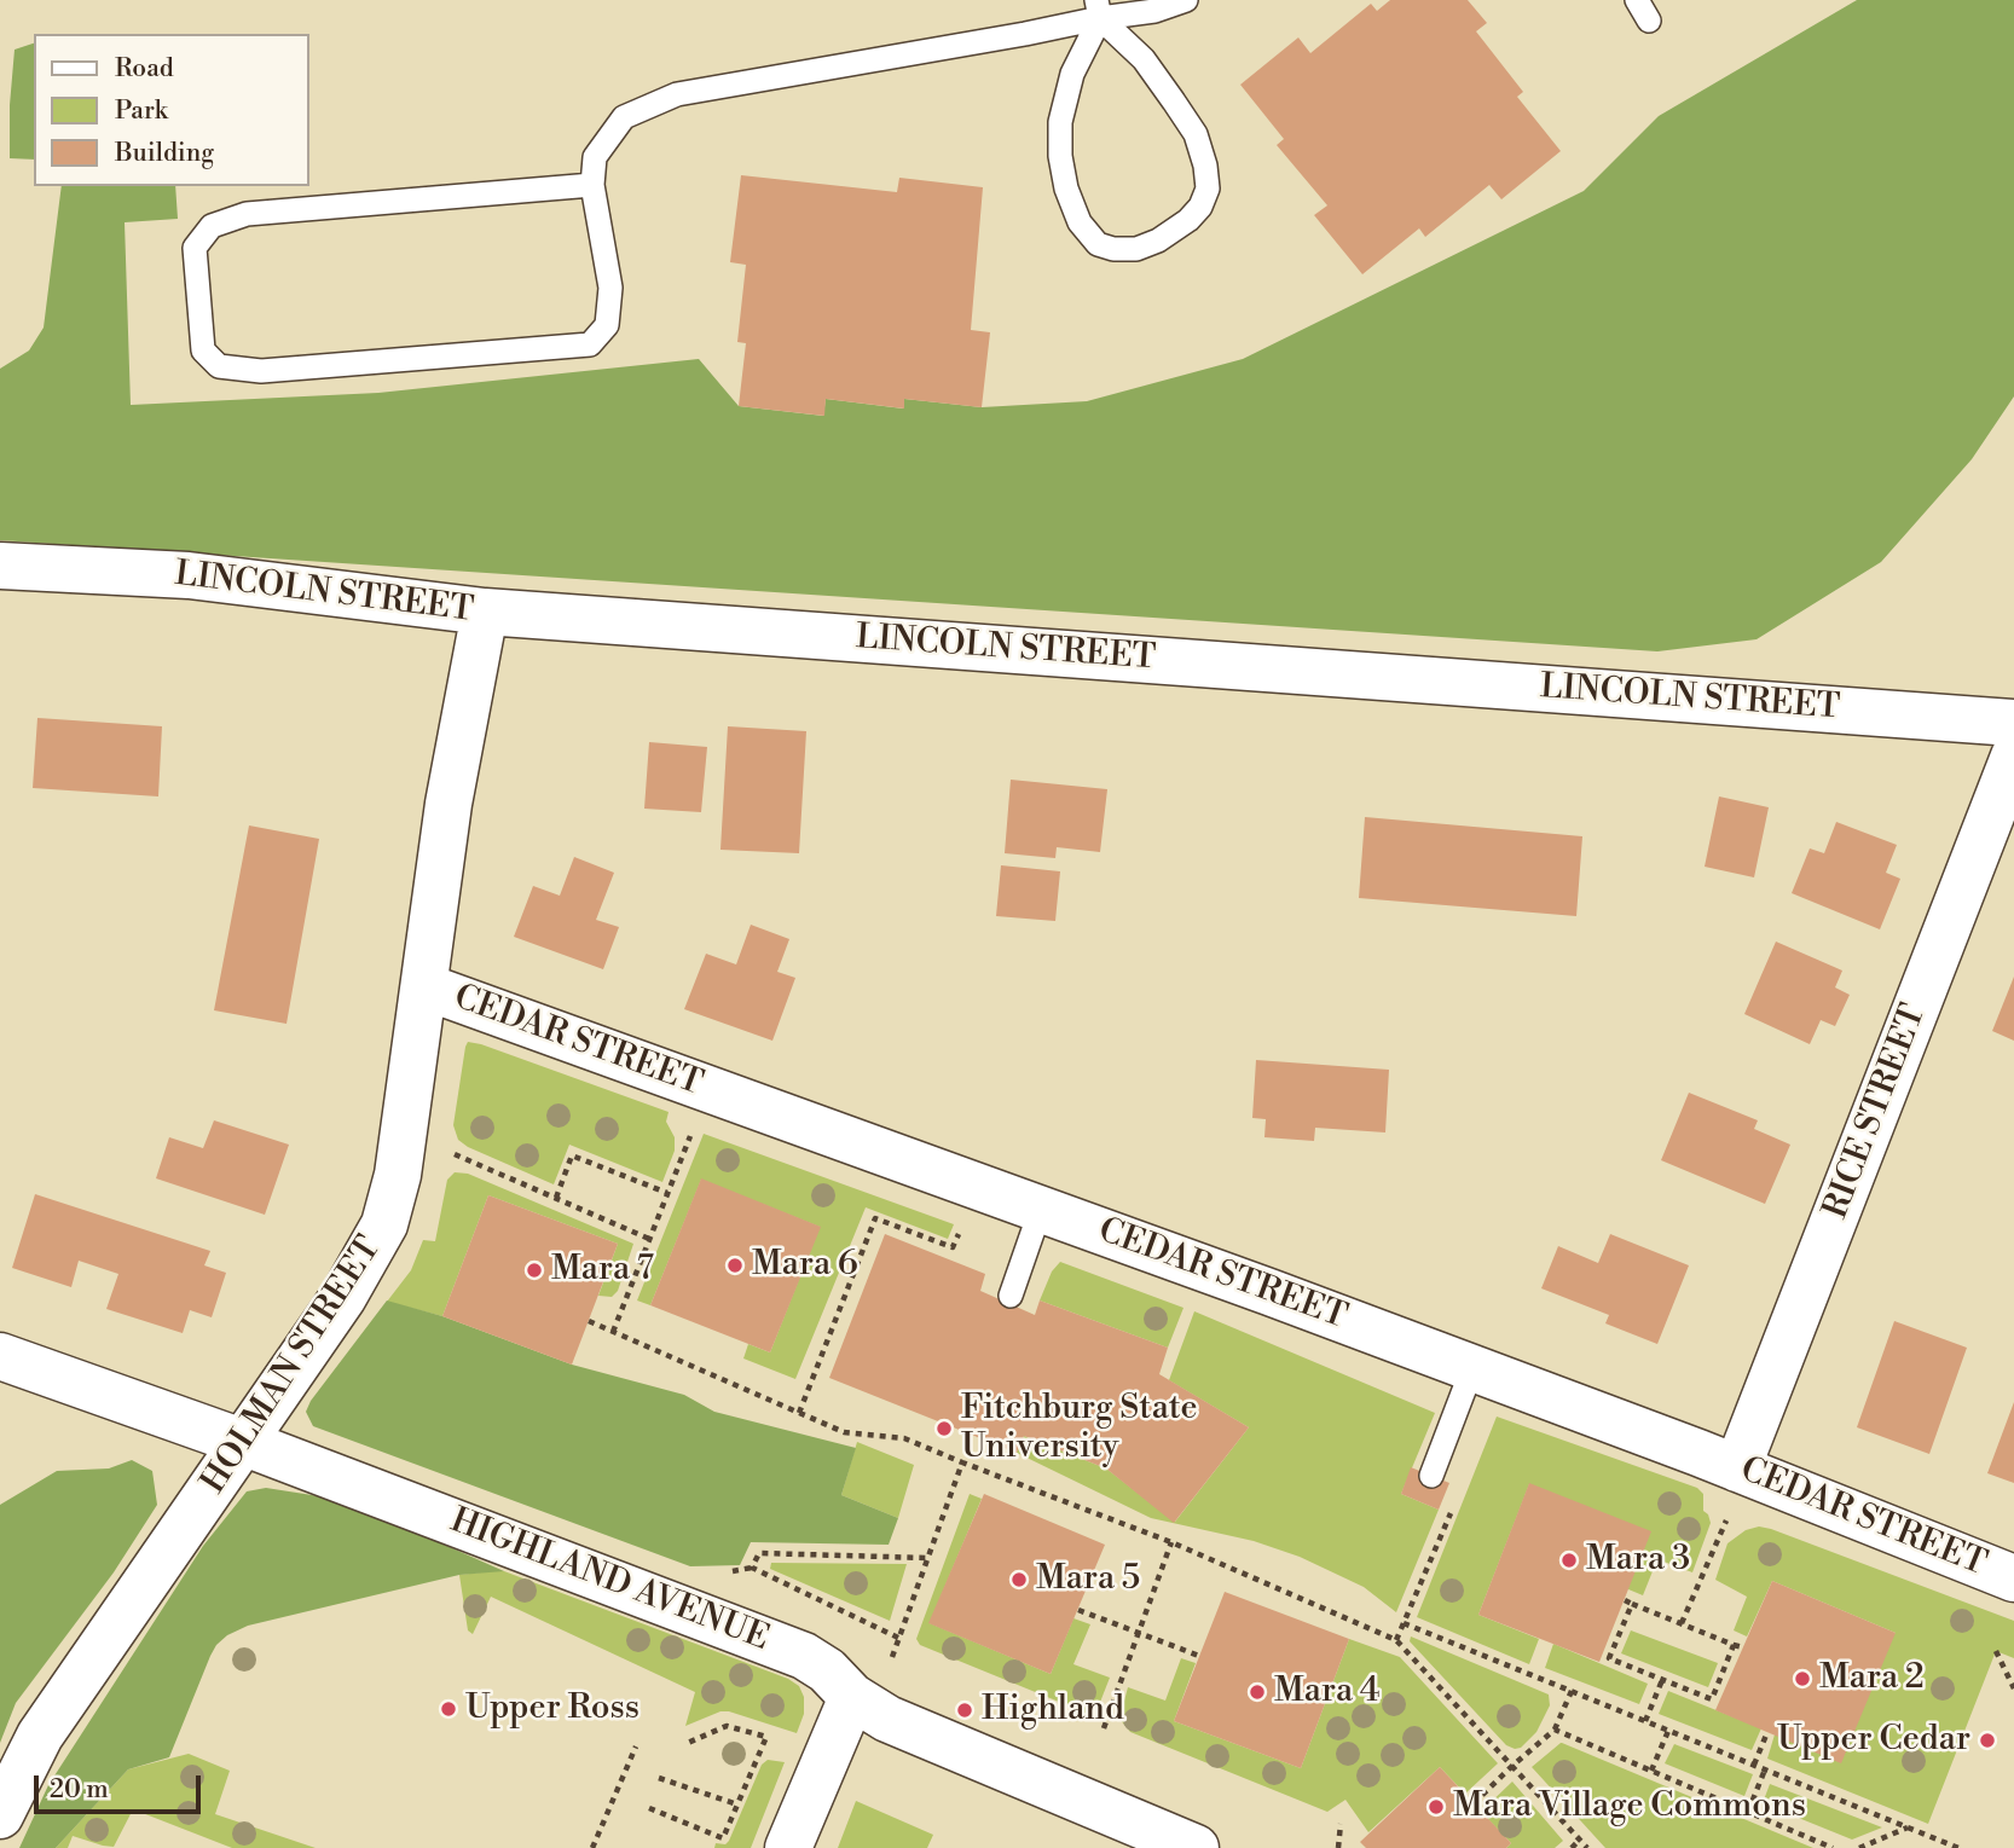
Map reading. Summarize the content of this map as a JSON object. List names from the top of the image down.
{
  "streets": {
    "street": [
      "LINCOLN STREET",
      "CEDAR STREET",
      "RICE STREET",
      "HOLMAN STREET",
      "HIGHLAND AVENUE"
    ]
  },
  "crossings": [
    ["LINCOLN STREET", "HOLMAN STREET"],
    ["CEDAR STREET", "RICE STREET"],
    ["CEDAR STREET", "HOLMAN STREET"],
    ["HOLMAN STREET", "HIGHLAND AVENUE"]
  ],
  "places": [
    "Mara 6",
    "Mara 7",
    "Fitchburg State University",
    "Mara 3",
    "Mara 5",
    "Mara 2",
    "Mara 4",
    "Upper Ross",
    "Highland",
    "Upper Cedar",
    "Mara Village Commons"
  ],
  "legend": ["Road", "Park", "Building"],
  "scale_bar": "20 m"
}
